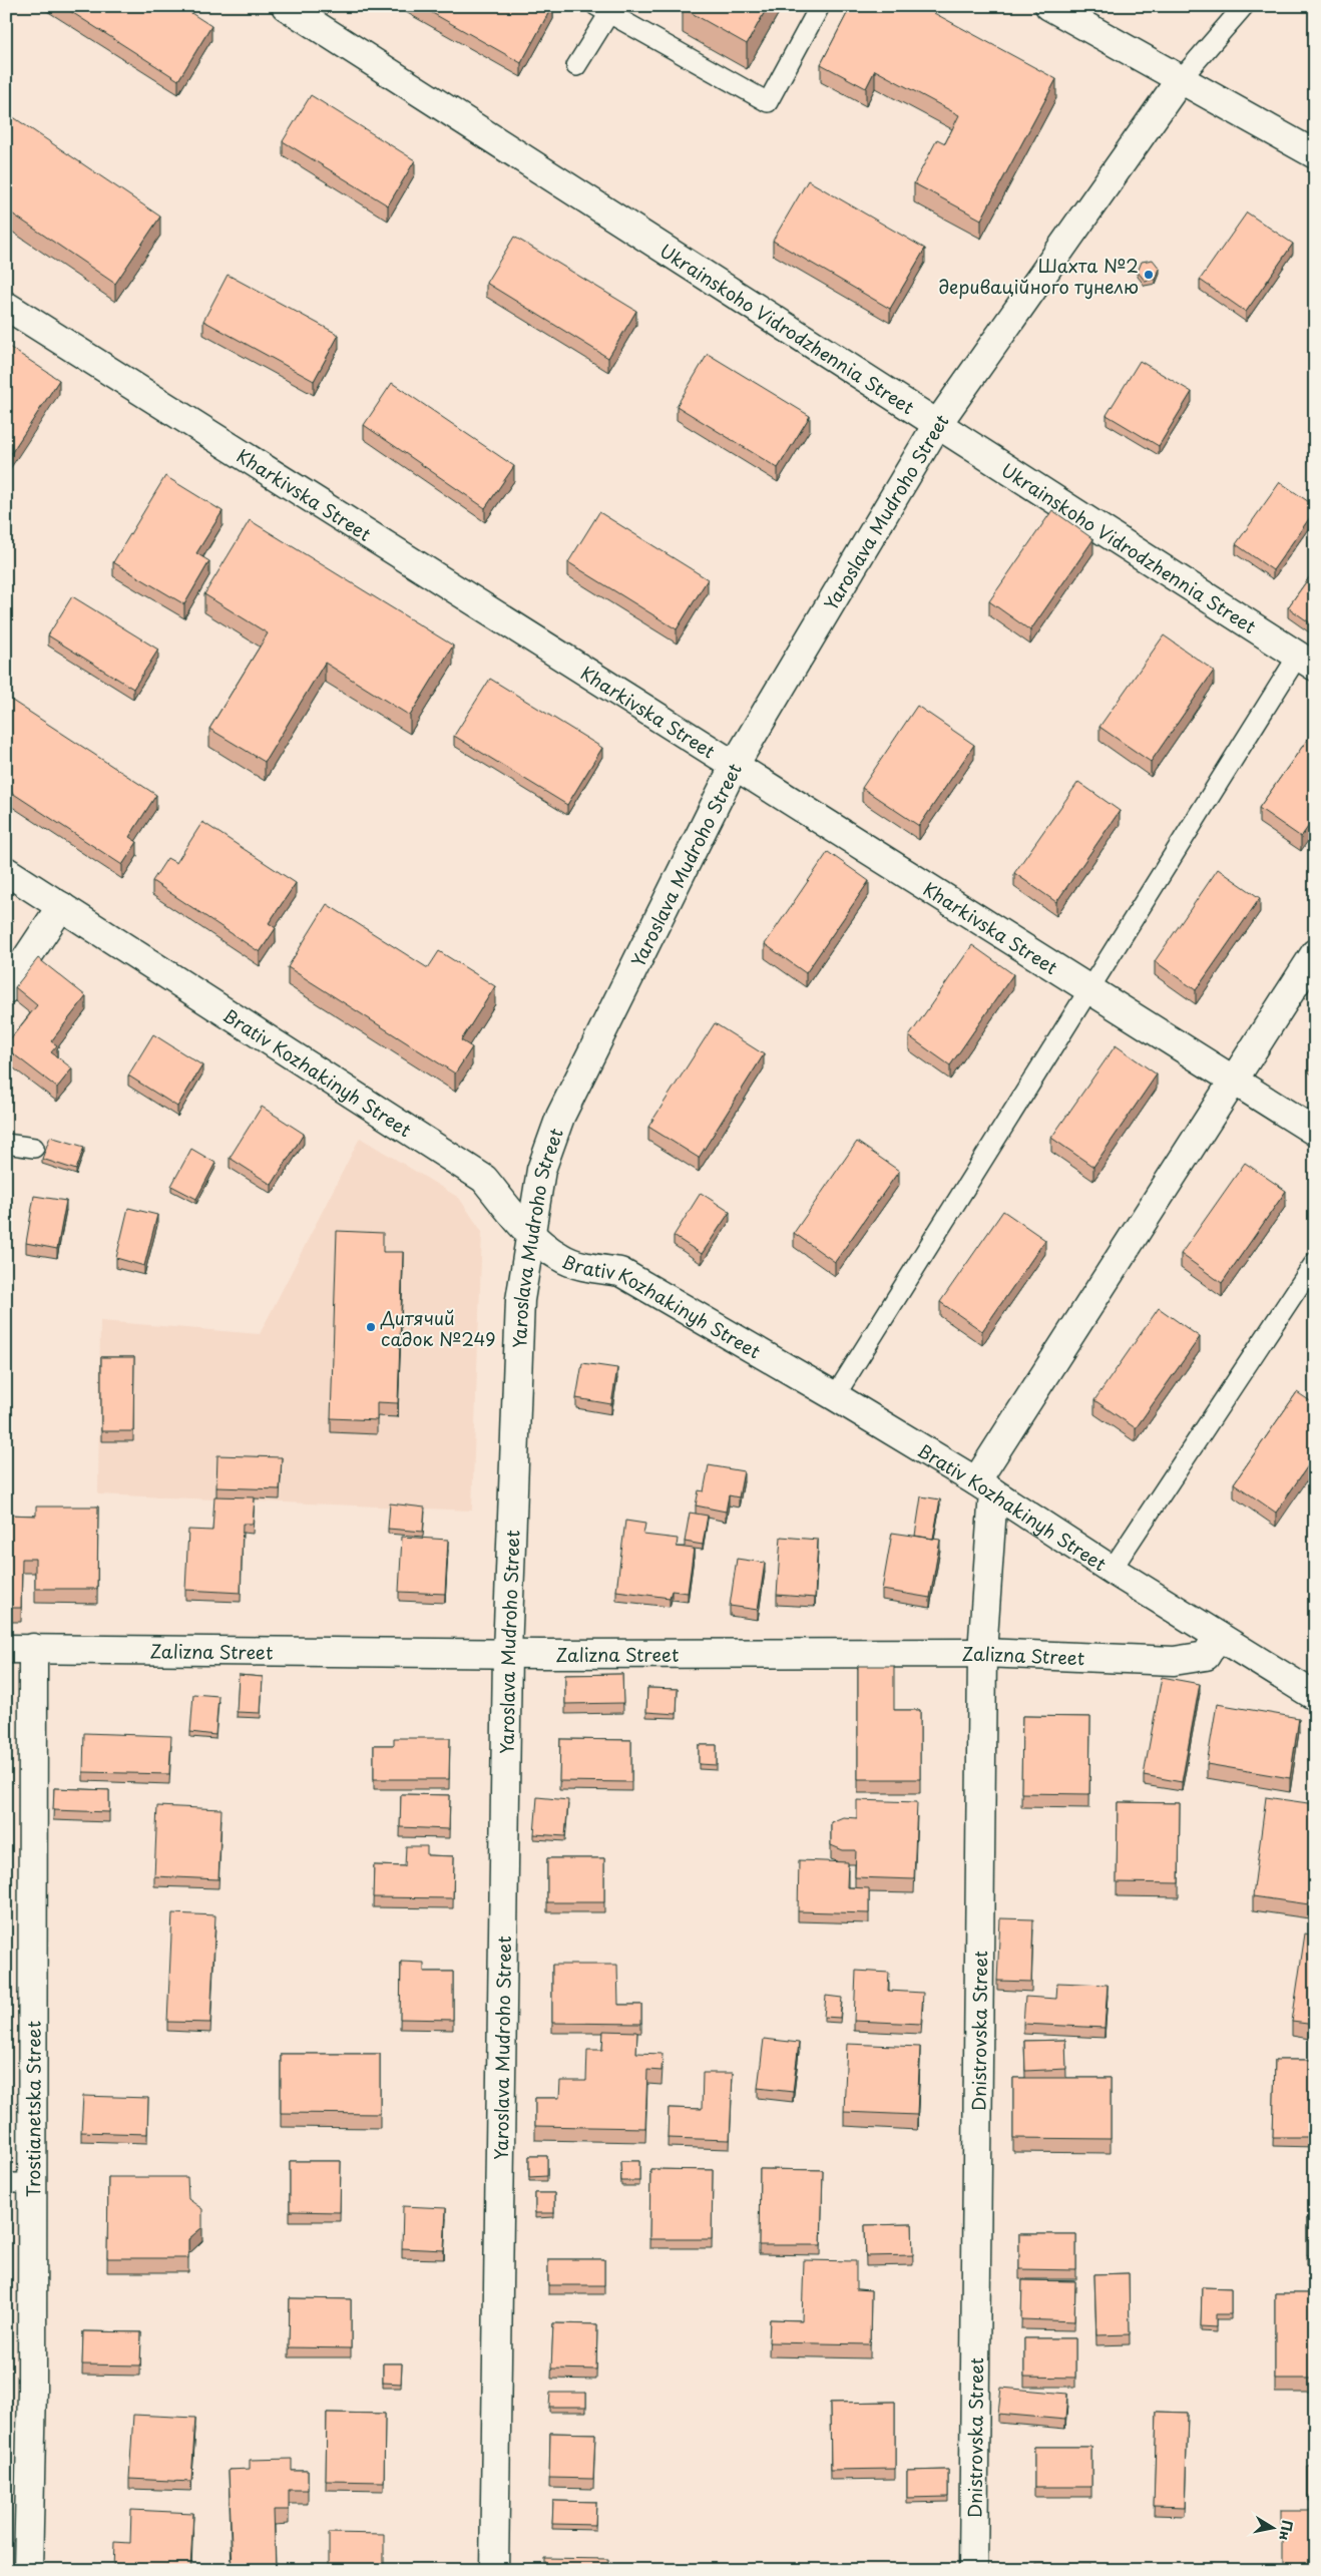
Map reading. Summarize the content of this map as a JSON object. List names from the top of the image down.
{
  "streets": {
    "street": [
      "Ukrainskoho Vidrodzhennia Street",
      "Kharkivska Street",
      "Yaroslava Mudroho Street",
      "Brativ Kozhakinyh Street",
      "Zalizna Street",
      "Dnistrovska Street",
      "Trostianetska Street"
    ]
  },
  "crossings": [
    ["Ukrainskoho Vidrodzhennia Street", "Yaroslava Mudroho Street"],
    ["Kharkivska Street", "Yaroslava Mudroho Street"],
    ["Yaroslava Mudroho Street", "Brativ Kozhakinyh Street"],
    ["Yaroslava Mudroho Street", "Zalizna Street"],
    ["Brativ Kozhakinyh Street", "Zalizna Street"],
    ["Brativ Kozhakinyh Street", "Dnistrovska Street"],
    ["Zalizna Street", "Dnistrovska Street"],
    ["Zalizna Street", "Trostianetska Street"]
  ],
  "places": ["Шахта №2 дериваційного тунелю", "Дитячий садок №249"],
  "north": "right"
}
